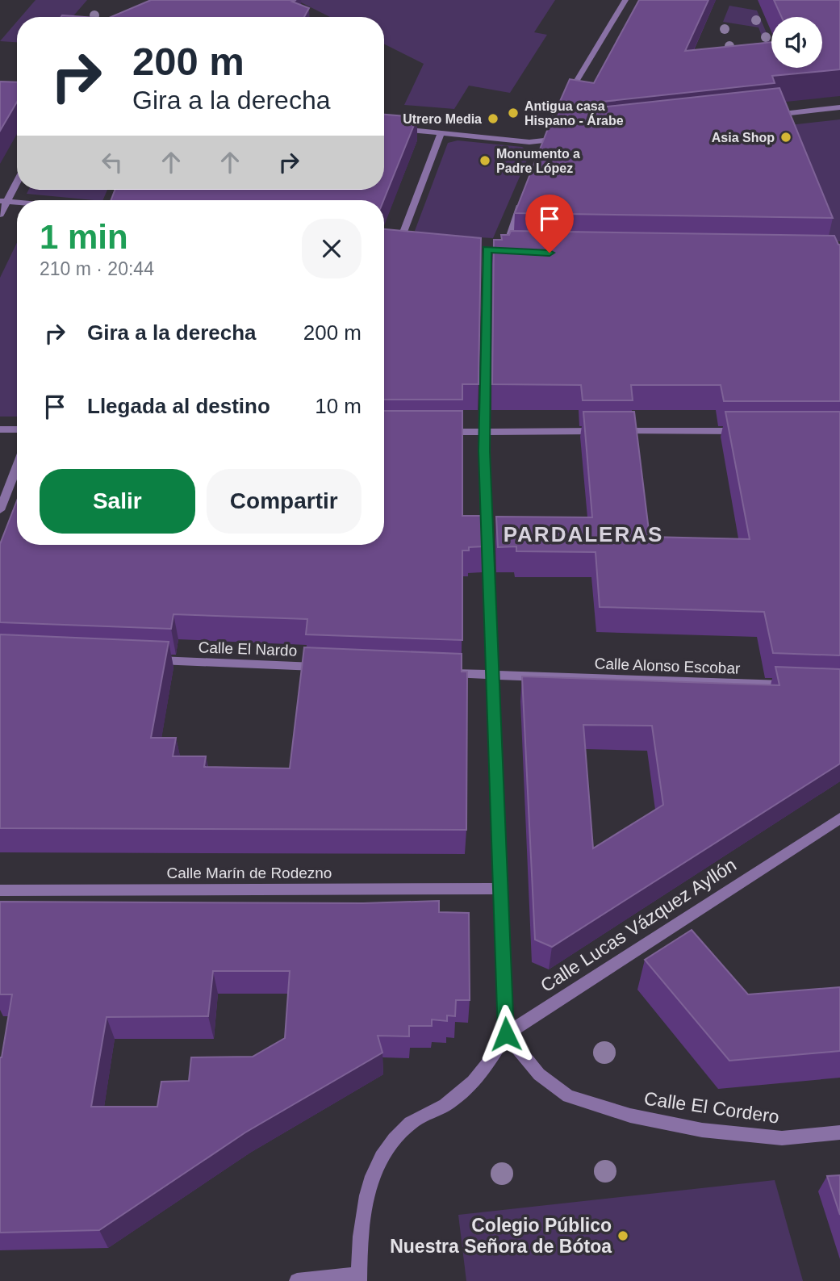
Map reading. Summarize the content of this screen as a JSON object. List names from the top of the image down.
{
  "streets": {
    "street": [
      "Calle El Nardo",
      "Calle Alonso Escobar",
      "Calle Marín de Rodezno",
      "Calle Lucas Vázquez Ayllón",
      "Calle El Cordero"
    ]
  },
  "crossings": [
    ["Calle Lucas Vázquez Ayllón", "Calle El Cordero"]
  ],
  "districts": ["PARDALERAS"],
  "places": [
    "Antigua casa Hispano - Árabe",
    "Utrero Media",
    "Asia Shop",
    "Monumento a Padre López",
    "Colegio Público Nuestra Señora de Bótoa"
  ],
  "page": {
    "turn": ["200 m", "Gira a la derecha"],
    "heading": ["1 min", "210 m · 20:44"],
    "list": [
      {
        "name": "Gira a la derecha",
        "value": "200 m"
      },
      {
        "name": "Llegada al destino",
        "value": "10 m"
      }
    ],
    "buttons": ["Salir", "Compartir"]
  }
}
